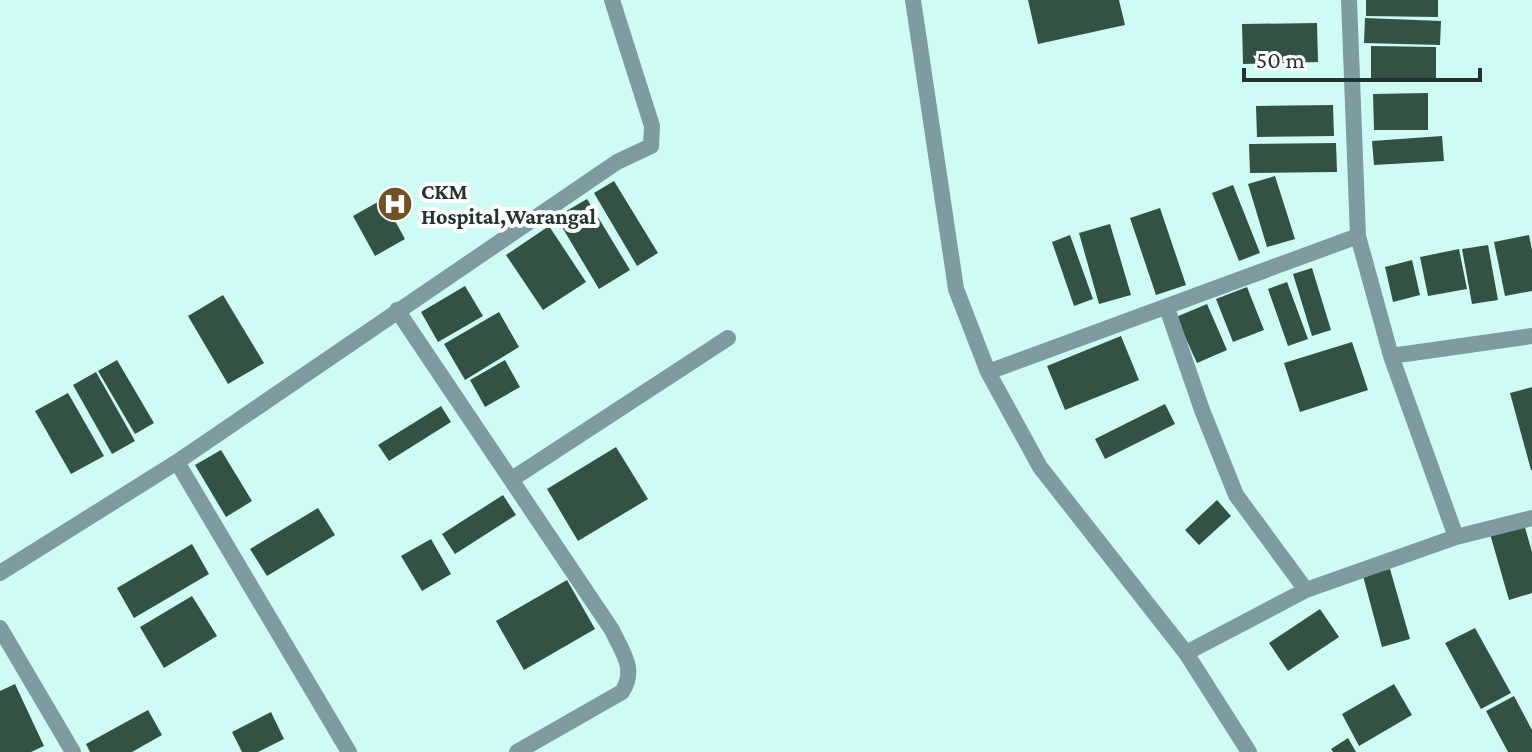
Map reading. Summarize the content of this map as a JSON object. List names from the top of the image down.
{
  "places": {
    "hospital": ["CKM Hospital,Warangal"]
  },
  "scale_bar": "50 m"
}
